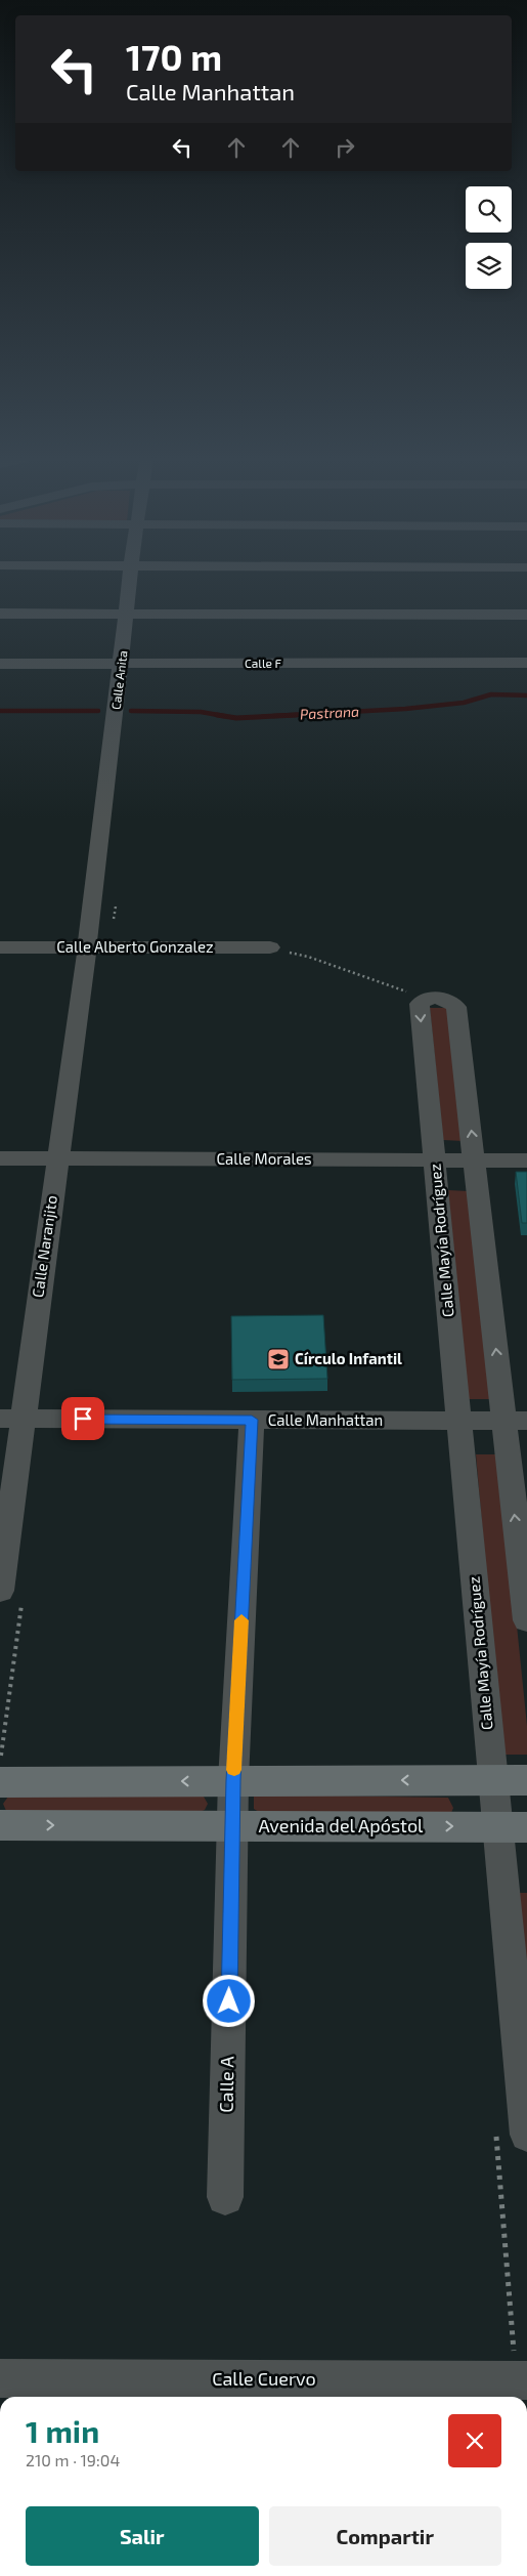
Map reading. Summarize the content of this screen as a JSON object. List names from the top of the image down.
{
  "streets": {
    "street": [
      "Calle F",
      "Calle Anita",
      "Calle Alberto Gonzalez",
      "Calle Morales",
      "Calle Mayía Rodríguez",
      "Calle Naranjito",
      "Calle Manhattan",
      "Avenida del Apóstol",
      "Calle A",
      "Calle Cuervo"
    ]
  },
  "crossings": [
    ["Calle F", "Calle Anita"],
    ["Calle Anita", "Calle Naranjito"],
    ["Calle Alberto Gonzalez", "Calle Naranjito"],
    ["Calle Morales", "Calle Mayía Rodríguez"],
    ["Calle Morales", "Calle Naranjito"],
    ["Calle Mayía Rodríguez", "Calle Manhattan"],
    ["Calle Mayía Rodríguez", "Avenida del Apóstol"],
    ["Calle Naranjito", "Calle Manhattan"],
    ["Calle Manhattan", "Calle A"],
    ["Avenida del Apóstol", "Calle A"]
  ],
  "water": ["Pastrana"],
  "places": {
    "school or university": ["Círculo Infantil"]
  },
  "page": {
    "turn": ["170 m", "Calle Manhattan"],
    "heading": ["1 min", "210 m · 19:04"],
    "buttons": ["Salir", "Compartir"]
  }
}
